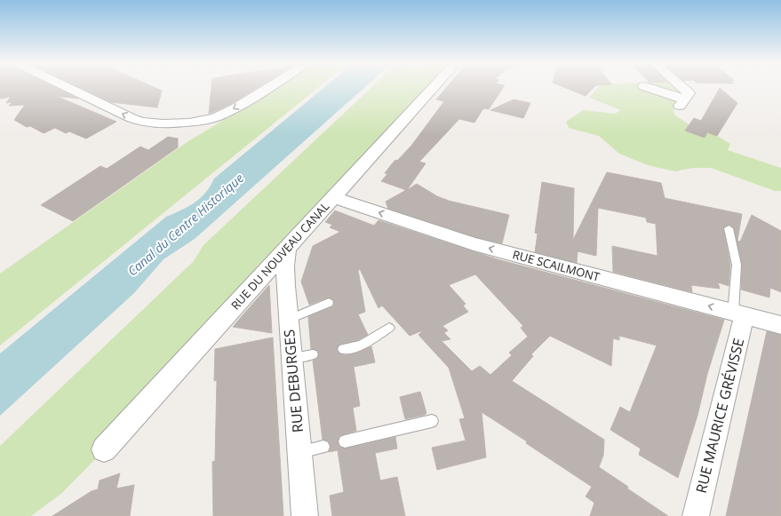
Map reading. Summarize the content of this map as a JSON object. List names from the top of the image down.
{
  "streets": {
    "street": [
      "RUE DU NOUVEAU CANAL",
      "RUE SCAILMONT",
      "RUE DEBURGES",
      "RUE MAURICE GRÉVISSE"
    ]
  },
  "crossings": [
    ["RUE DU NOUVEAU CANAL", "RUE SCAILMONT"],
    ["RUE DU NOUVEAU CANAL", "RUE DEBURGES"],
    ["RUE SCAILMONT", "RUE MAURICE GRÉVISSE"]
  ],
  "one_way": ["RUE SCAILMONT"],
  "water": ["Canal du Centre Historique"]
}
